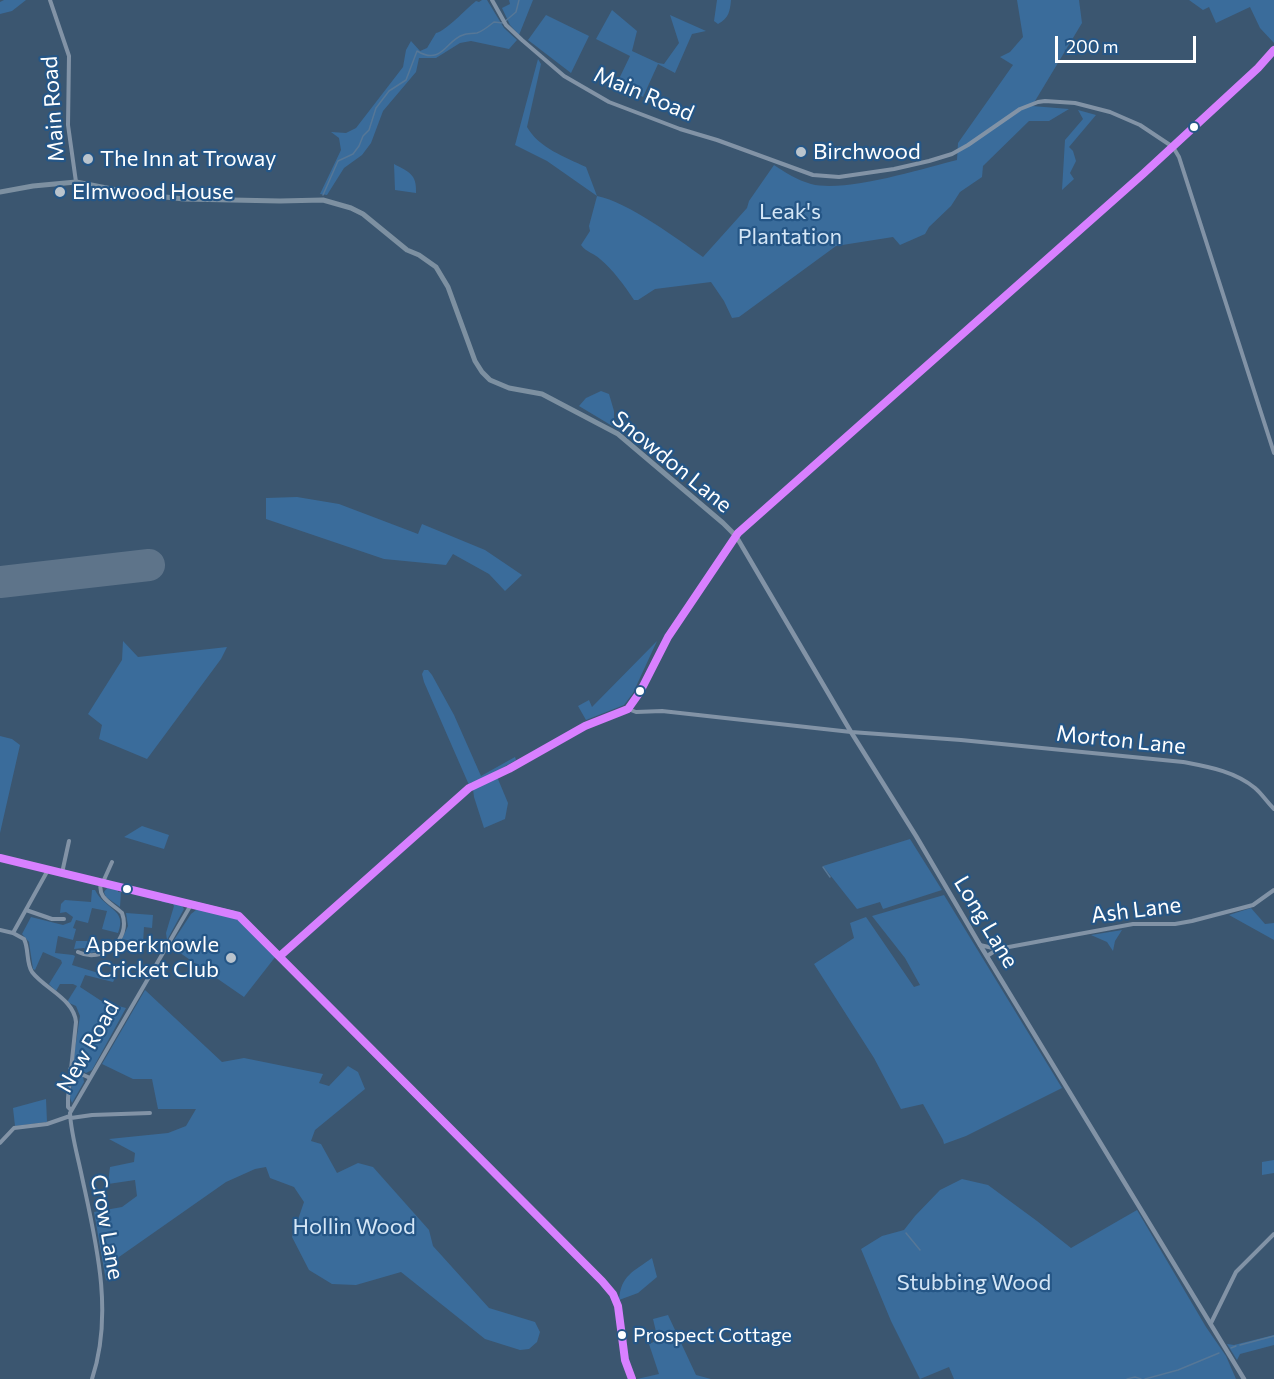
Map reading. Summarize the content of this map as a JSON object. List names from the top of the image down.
{
  "streets": {
    "main road": ["Snowdon Lane"],
    "street": [
      "Main Road",
      "Morton Lane",
      "Ash Lane",
      "Long Lane",
      "New Road",
      "Crow Lane"
    ]
  },
  "crossings": [
    ["Main Road", "Snowdon Lane"],
    ["Snowdon Lane", "Long Lane"],
    ["Morton Lane", "Long Lane"],
    ["Ash Lane", "Long Lane"],
    ["New Road", "Crow Lane"]
  ],
  "parks": ["Leak's Plantation", "Hollin Wood", "Stubbing Wood"],
  "places": [
    "Birchwood",
    "The Inn at Troway",
    "Elmwood House",
    "Apperknowle Cricket Club",
    "Prospect Cottage"
  ],
  "scale_bar": "200 m"
}
